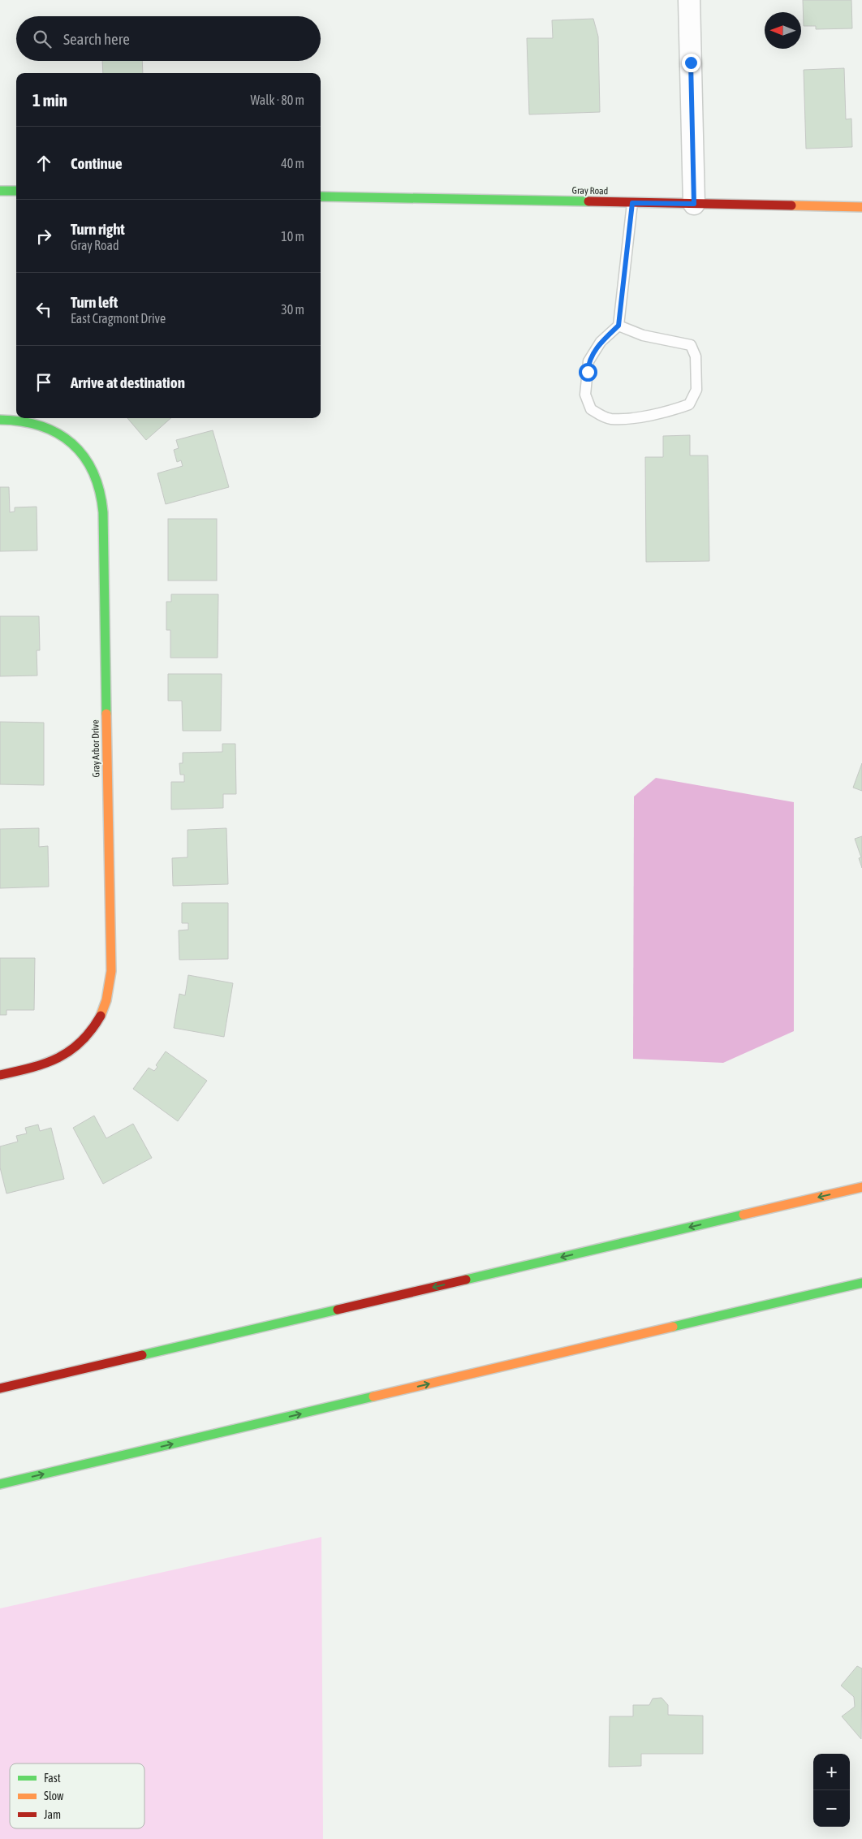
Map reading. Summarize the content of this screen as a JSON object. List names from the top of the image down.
{
  "streets": {
    "main road": ["Gray Road", "Gray Arbor Drive"]
  },
  "legend": ["Fast", "Slow", "Jam"],
  "north": "left",
  "page": {
    "search": "Search here",
    "heading": ["1 min", "Walk · 80 m"],
    "list": [
      ["Continue", "40 m"],
      ["Turn right", "Gray Road", "10 m"],
      ["Turn left", "East Cragmont Drive", "30 m"],
      "Arrive at destination"
    ],
    "map_buttons": ["+", "−"]
  }
}
